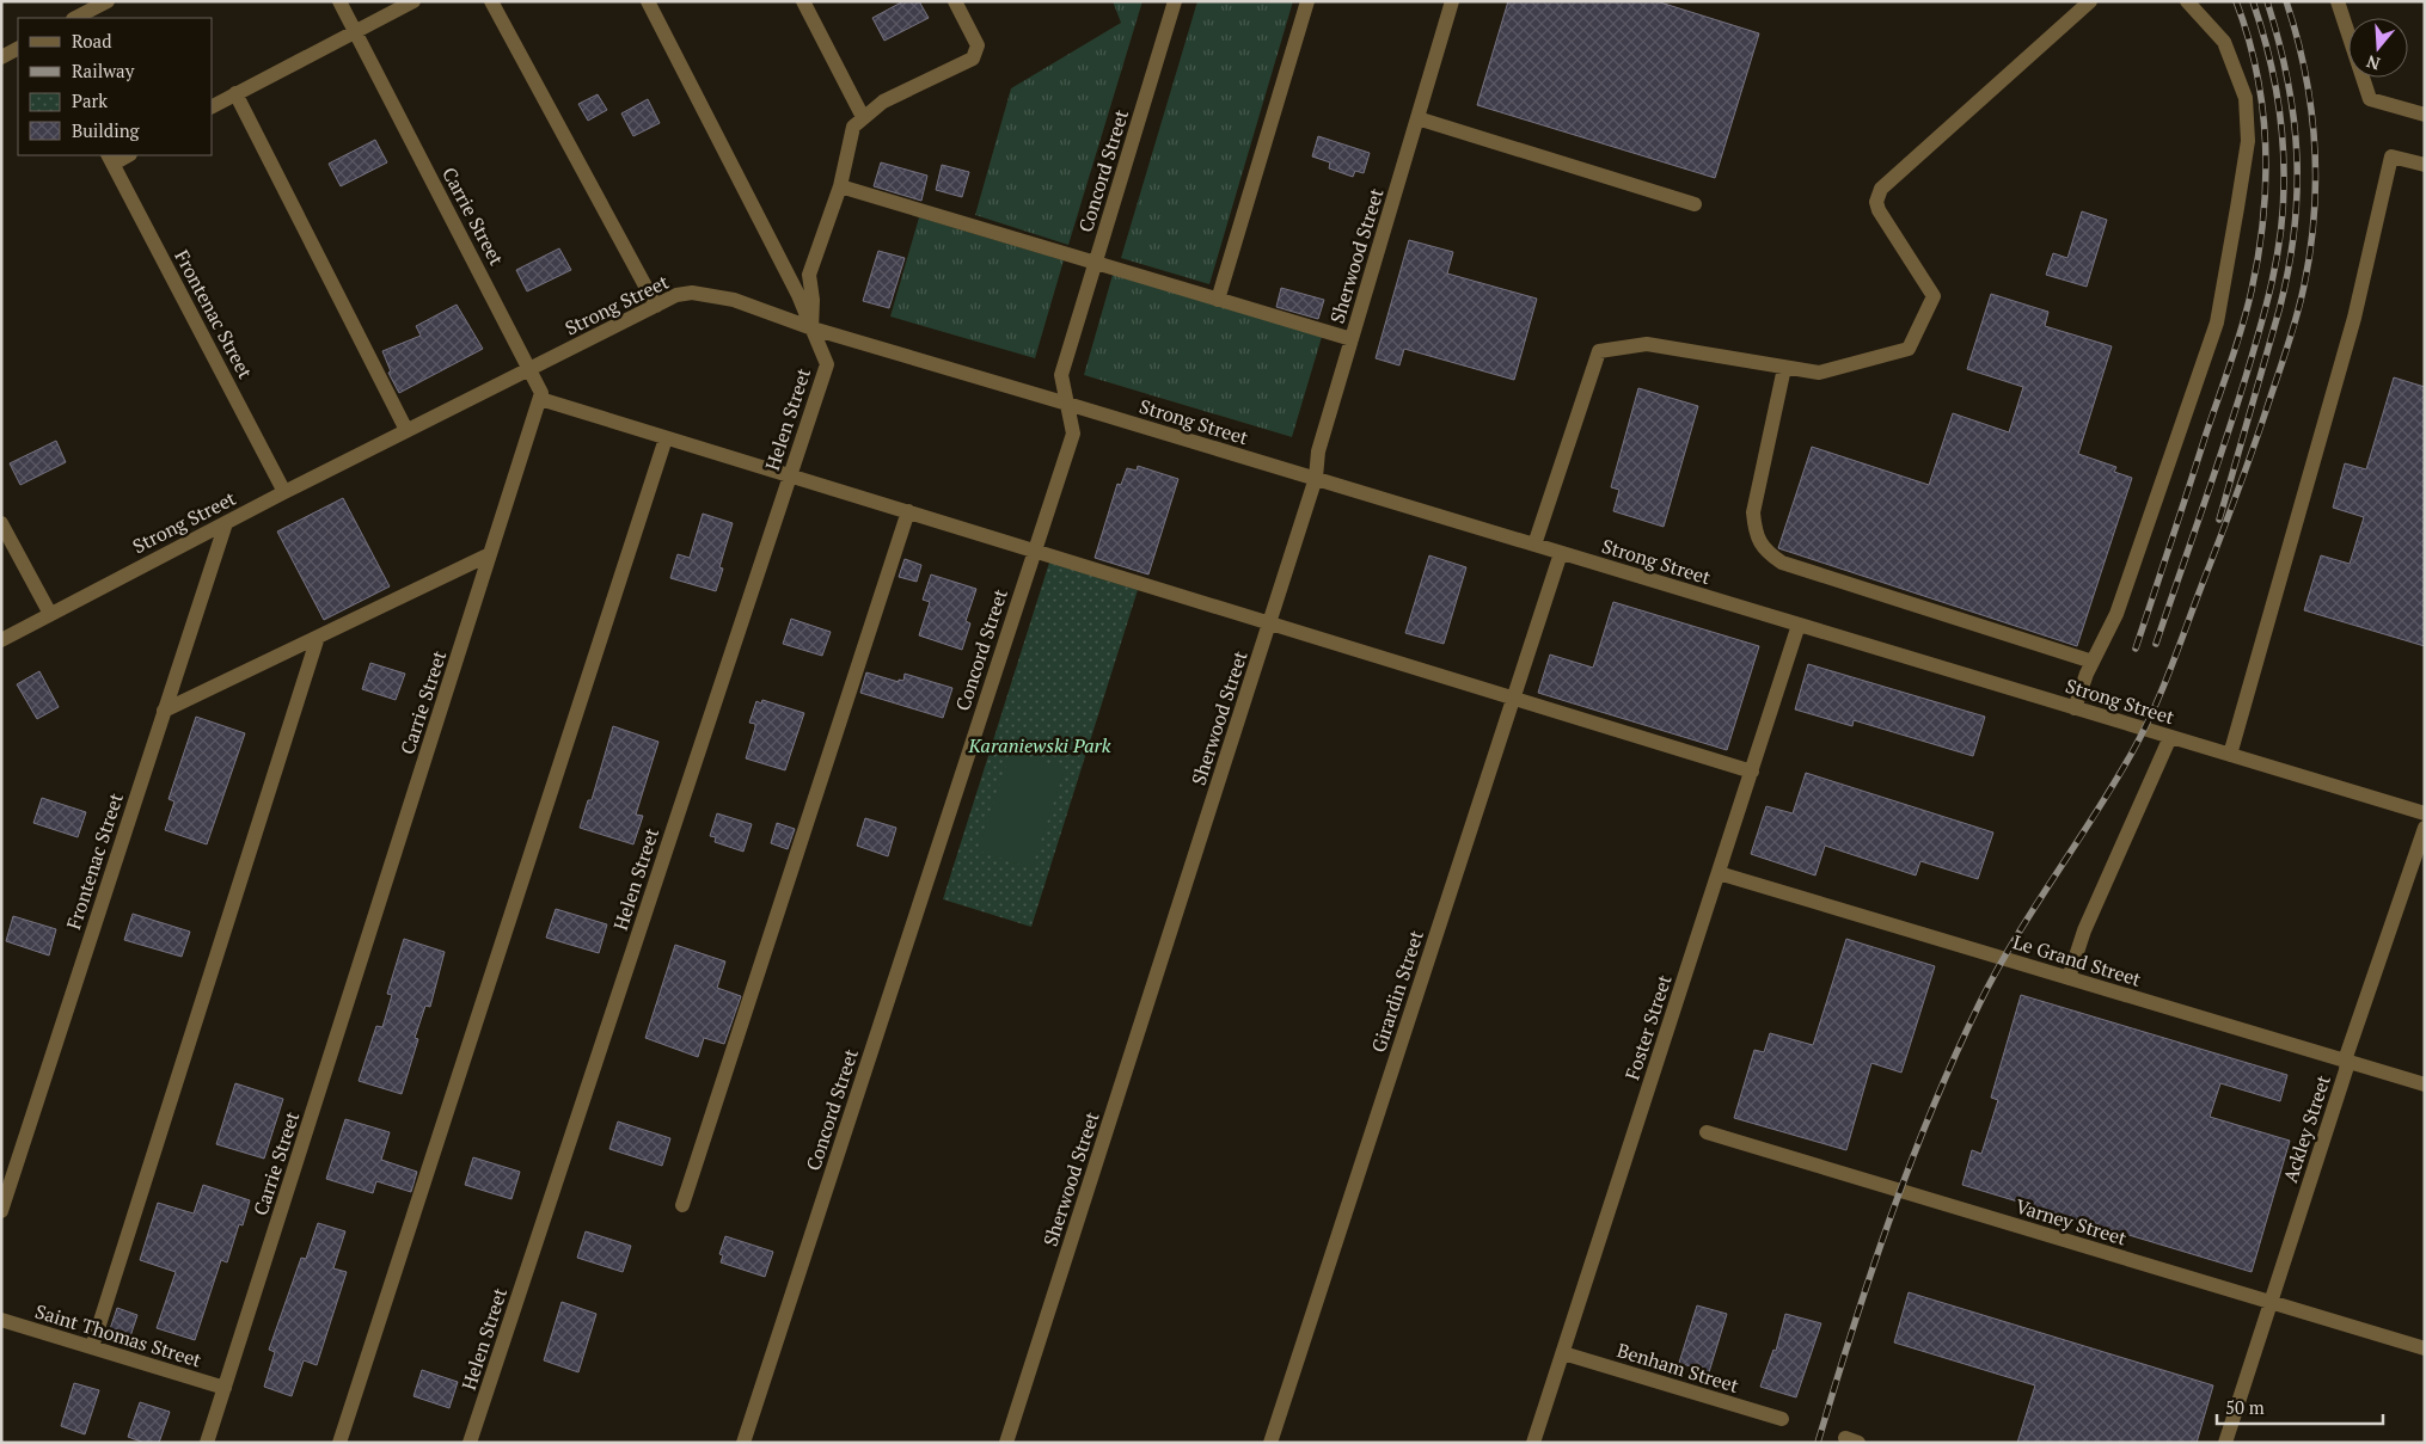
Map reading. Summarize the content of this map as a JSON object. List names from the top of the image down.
{
  "streets": {
    "street": [
      "Concord Street",
      "Carrie Street",
      "Sherwood Street",
      "Strong Street",
      "Frontenac Street",
      "Helen Street",
      "Le Grand Street",
      "Girardin Street",
      "Foster Street",
      "Ackley Street",
      "Varney Street",
      "Saint Thomas Street",
      "Benham Street"
    ]
  },
  "crossings": [
    ["Concord Street", "Strong Street"],
    ["Carrie Street", "Strong Street"],
    ["Carrie Street", "Saint Thomas Street"],
    ["Sherwood Street", "Strong Street"],
    ["Strong Street", "Frontenac Street"],
    ["Strong Street", "Helen Street"],
    ["Strong Street", "Girardin Street"],
    ["Strong Street", "Foster Street"],
    ["Le Grand Street", "Foster Street"],
    ["Le Grand Street", "Ackley Street"],
    ["Foster Street", "Benham Street"],
    ["Ackley Street", "Varney Street"]
  ],
  "parks": ["Karaniewski Park"],
  "legend": [
    "Road",
    "Railway",
    "Park",
    "Building"
  ],
  "scale_bar": "50 m",
  "north": "bottom"
}
